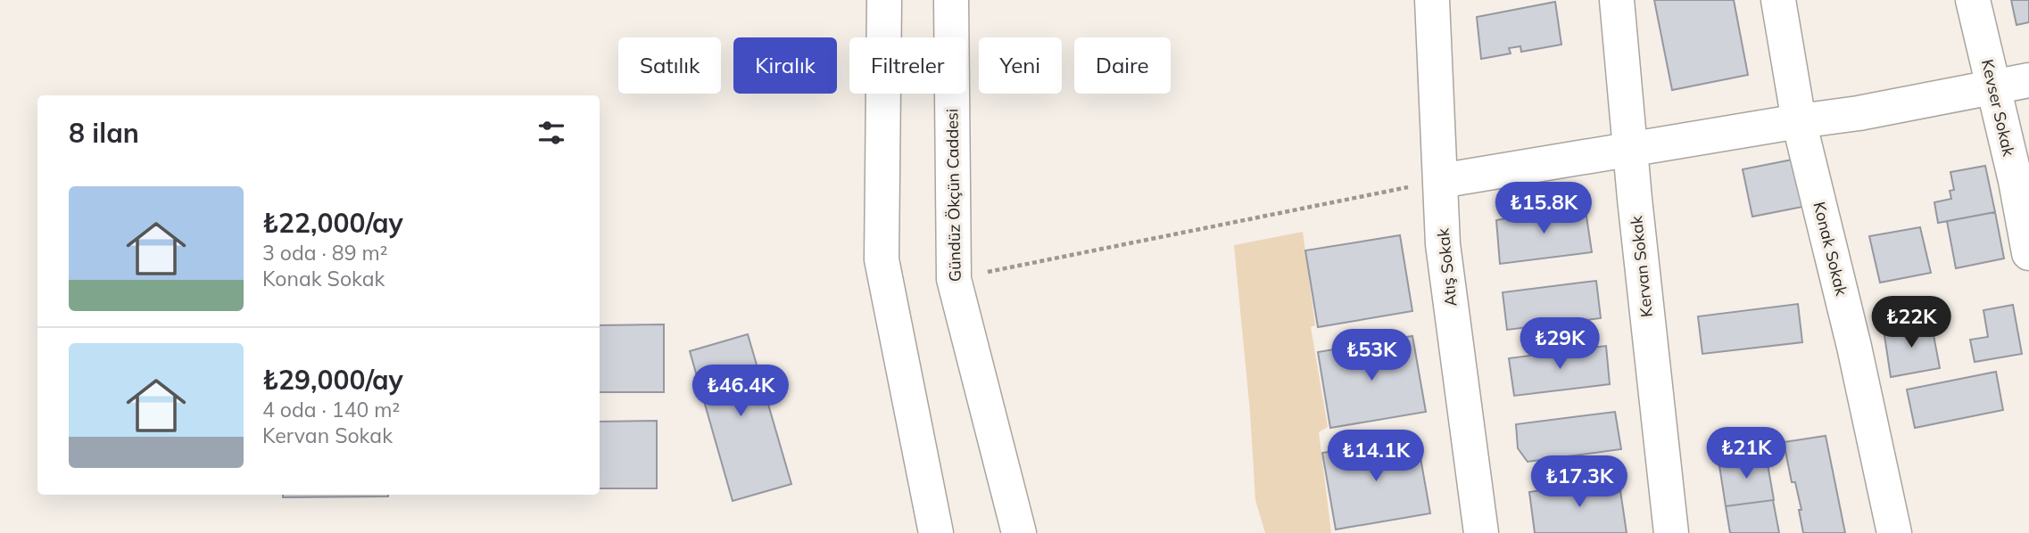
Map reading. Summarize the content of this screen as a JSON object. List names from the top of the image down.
{
  "streets": {
    "street": [
      "Kevser Sokak",
      "Gündüz Ökçün Caddesi",
      "Konak Sokak",
      "Kervan Sokak",
      "Atış Sokak"
    ]
  },
  "page": {
    "chip": [
      "Satılık",
      "Kiralık",
      "Filtreler",
      "Yeni",
      "Daire"
    ],
    "heading": "8 ilan",
    "list": [
      {
        "name": "₺22,000/ay",
        "note": "3 oda · 89 m² · Konak Sokak"
      },
      {
        "name": "₺29,000/ay",
        "note": "4 oda · 140 m² · Kervan Sokak"
      }
    ],
    "price": [
      "₺15.8K",
      "₺22K",
      "₺29K",
      "₺53K",
      "₺46.4K",
      "₺21K",
      "₺14.1K",
      "₺17.3K"
    ]
  }
}
